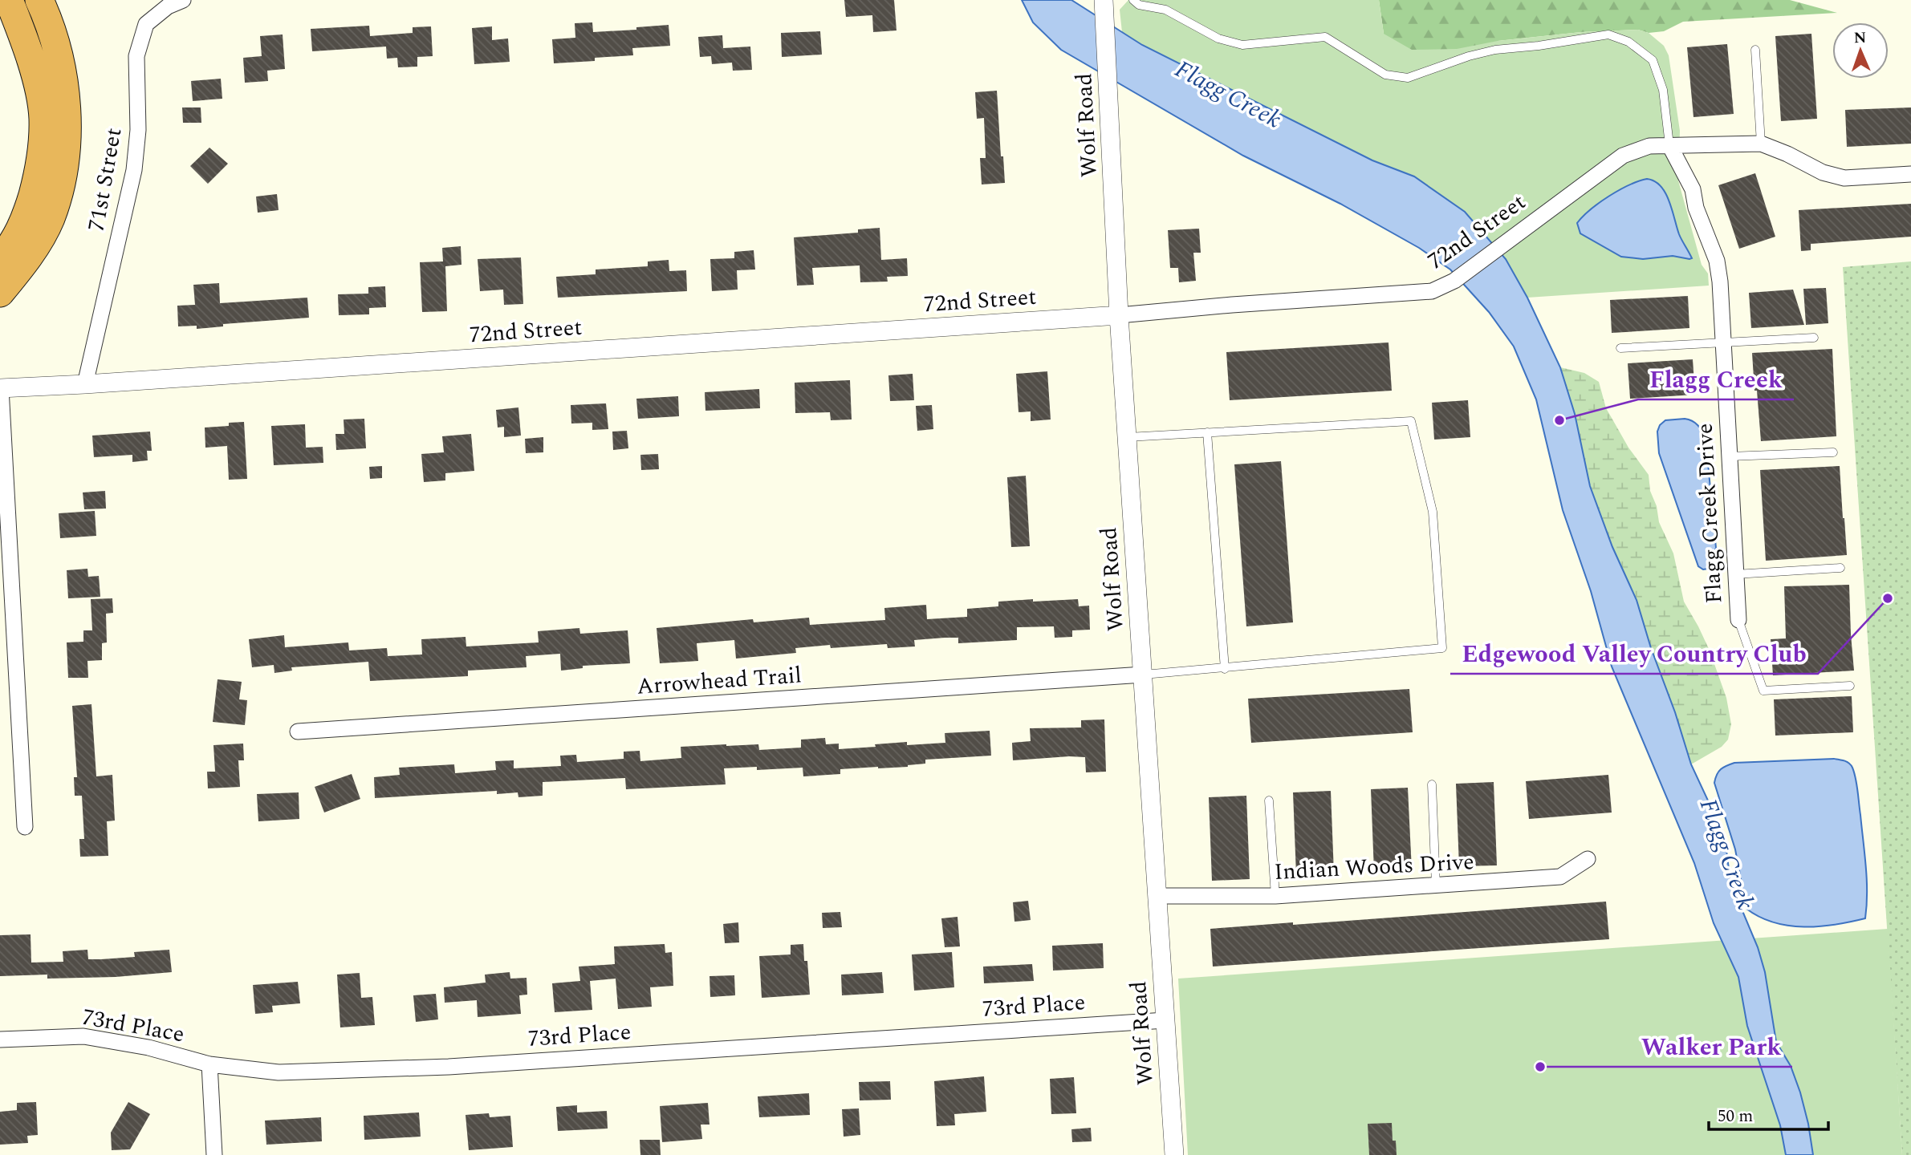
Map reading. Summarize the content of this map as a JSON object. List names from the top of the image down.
{
  "streets": {
    "street": [
      "Wolf Road",
      "71st Street",
      "72nd Street",
      "Flagg Creek Drive",
      "Arrowhead Trail",
      "Indian Woods Drive",
      "73rd Place"
    ]
  },
  "crossings": [
    ["Wolf Road", "72nd Street"],
    ["Wolf Road", "Arrowhead Trail"],
    ["Wolf Road", "Indian Woods Drive"],
    ["Wolf Road", "73rd Place"],
    ["71st Street", "72nd Street"],
    ["72nd Street", "Flagg Creek Drive"]
  ],
  "water": ["Flagg Creek"],
  "places": ["Flagg Creek", "Edgewood Valley Country Club", "Walker Park"],
  "scale_bar": "50 m",
  "north": "top"
}
